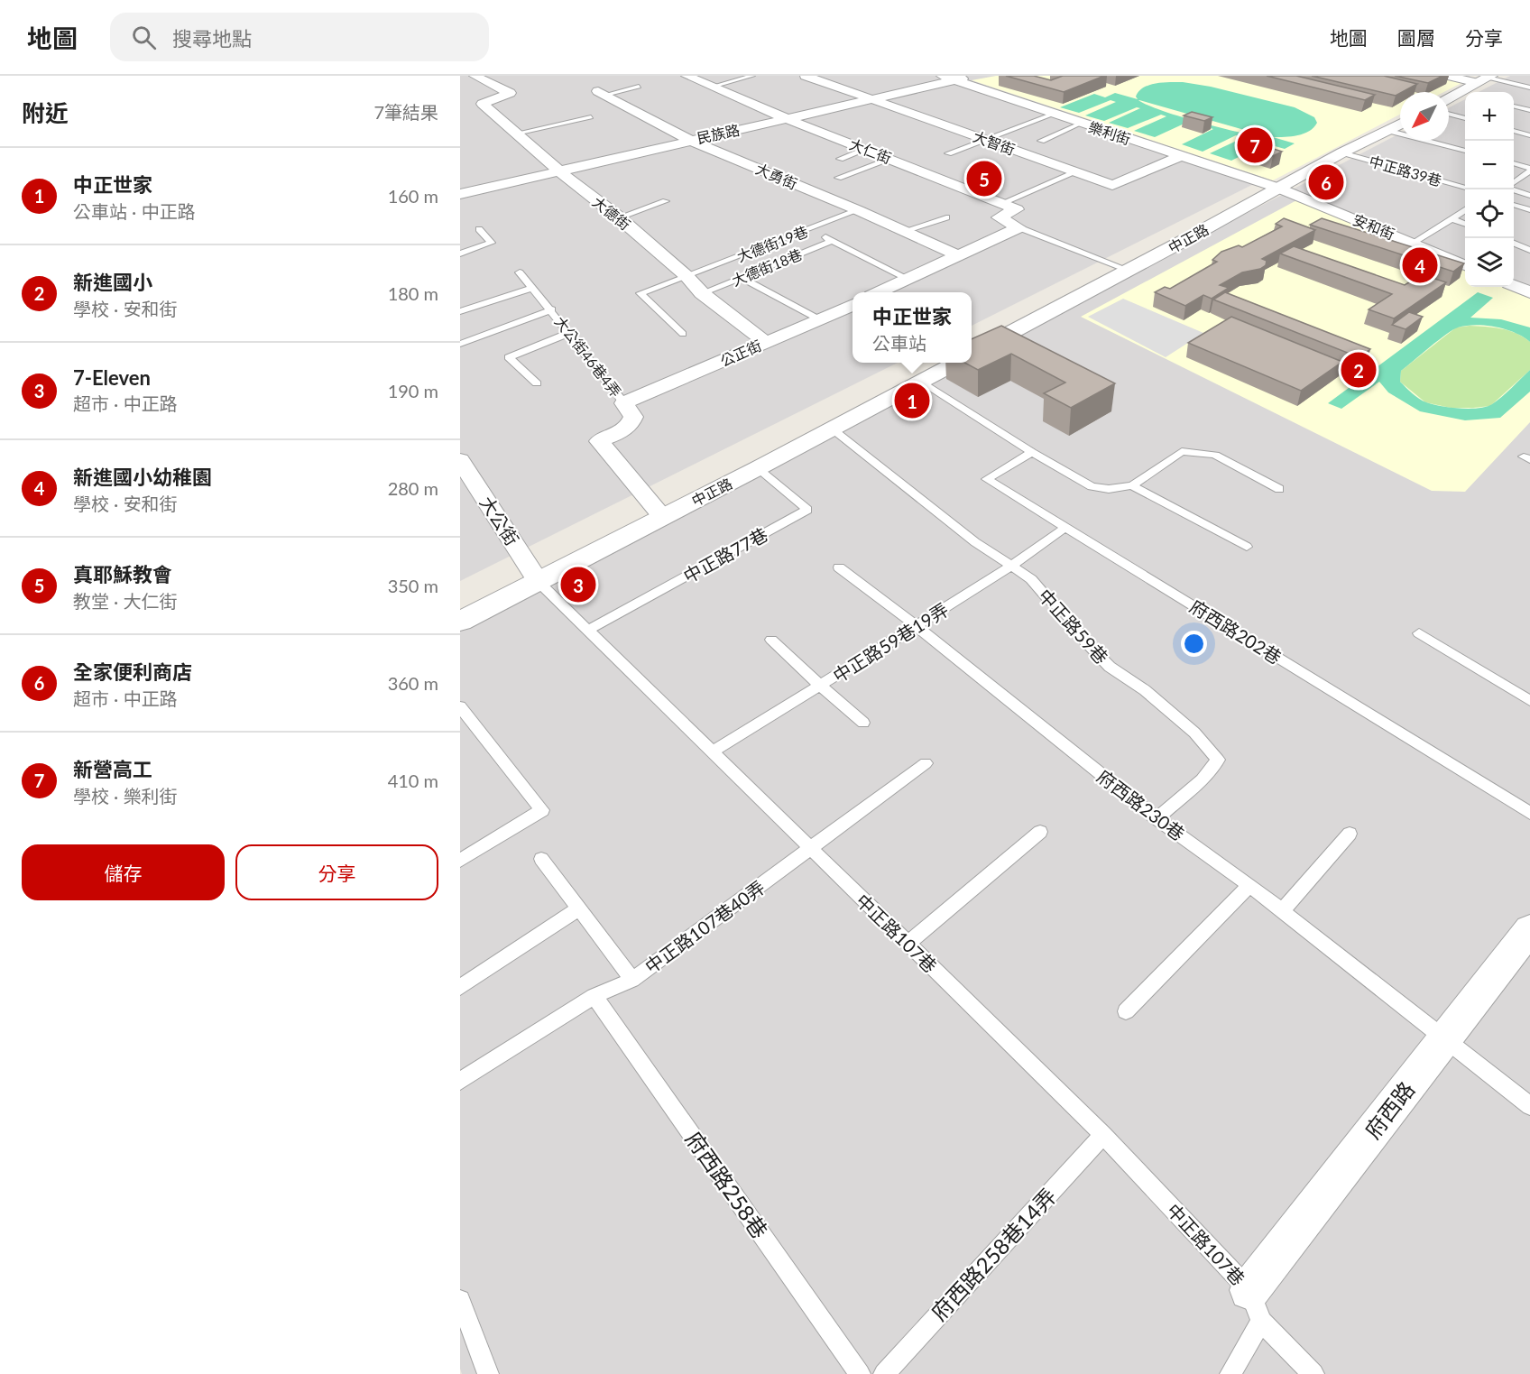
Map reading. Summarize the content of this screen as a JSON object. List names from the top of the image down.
{
  "streets": {
    "street": [
      "樂利街",
      "民族路",
      "大智街",
      "大仁街",
      "大勇街",
      "大德街",
      "安和街",
      "中正路",
      "公正街",
      "大公街",
      "府西路"
    ],
    "lane": [
      "中正路39巷",
      "大德街19巷",
      "大德街18巷",
      "大公街46巷4弄",
      "中正路77巷",
      "中正路59巷",
      "府西路202巷",
      "中正路59巷19弄",
      "府西路230巷",
      "中正路107巷40弄",
      "中正路107巷",
      "府西路258巷",
      "府西路258巷14弄"
    ]
  },
  "crossings": [
    ["樂利街", "民族路"],
    ["樂利街", "大智街"],
    ["樂利街", "安和街"],
    ["樂利街", "中正路"],
    ["民族路", "大智街"],
    ["民族路", "大仁街"],
    ["民族路", "大勇街"],
    ["民族路", "大德街"],
    ["中正路39巷", "中正路"],
    ["大勇街", "大德街19巷"],
    ["大德街", "大德街19巷"],
    ["大德街", "大德街18巷"],
    ["大德街", "公正街"],
    ["安和街", "中正路"],
    ["中正路", "大公街"],
    ["中正路", "中正路77巷"],
    ["中正路", "中正路59巷"],
    ["中正路", "中正路107巷"],
    ["公正街", "大公街46巷4弄"],
    ["大公街", "中正路107巷"],
    ["中正路77巷", "中正路107巷"],
    ["中正路59巷", "中正路59巷19弄"],
    ["中正路59巷", "府西路230巷"],
    ["府西路202巷", "中正路59巷19弄"],
    ["中正路59巷19弄", "府西路230巷"],
    ["中正路59巷19弄", "中正路107巷"],
    ["府西路230巷", "府西路"],
    ["中正路107巷40弄", "中正路107巷"],
    ["中正路107巷40弄", "府西路258巷"],
    ["中正路107巷", "府西路"],
    ["中正路107巷", "府西路258巷14弄"]
  ],
  "north": "bottom left",
  "page": {
    "header": "地圖",
    "search": "搜尋地點",
    "nav": ["地圖", "圖層", "分享"],
    "heading": ["附近", "7筆結果"],
    "map_buttons": ["+", "−"],
    "pins": [
      "7",
      "5",
      "6",
      "4",
      "2",
      "1",
      "3"
    ],
    "list": [
      {
        "mark": "1",
        "name": "中正世家",
        "note": "公車站 · 中正路",
        "value": "160 m"
      },
      {
        "mark": "2",
        "name": "新進國小",
        "note": "學校 · 安和街",
        "value": "180 m"
      },
      {
        "mark": "3",
        "name": "7-Eleven",
        "note": "超市 · 中正路",
        "value": "190 m"
      },
      {
        "mark": "4",
        "name": "新進國小幼稚園",
        "note": "學校 · 安和街",
        "value": "280 m"
      },
      {
        "mark": "5",
        "name": "真耶穌教會",
        "note": "教堂 · 大仁街",
        "value": "350 m"
      },
      {
        "mark": "6",
        "name": "全家便利商店",
        "note": "超市 · 中正路",
        "value": "360 m"
      },
      {
        "mark": "7",
        "name": "新營高工",
        "note": "學校 · 樂利街",
        "value": "410 m"
      }
    ],
    "popup": ["中正世家", "公車站"],
    "buttons": ["儲存", "分享"]
  }
}
